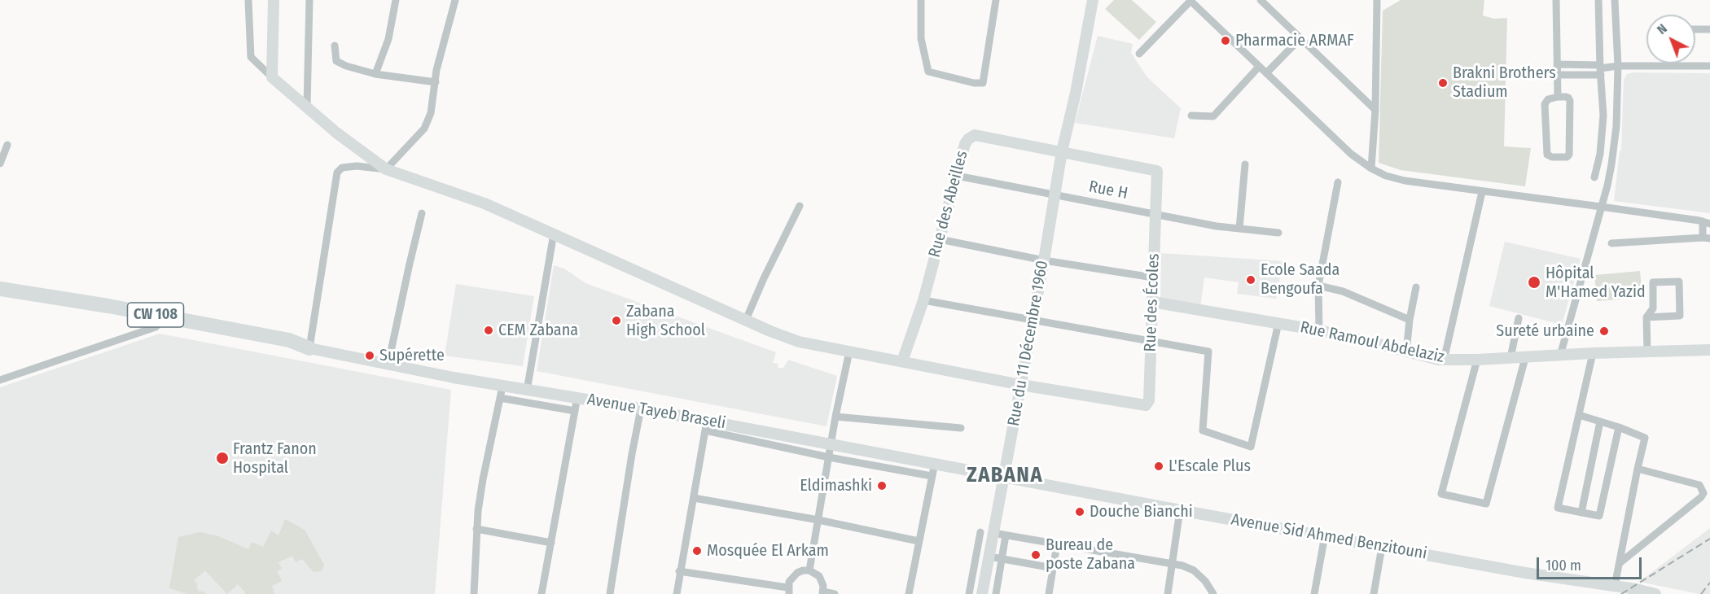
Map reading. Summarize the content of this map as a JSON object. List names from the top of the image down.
{
  "streets": {
    "highway": ["CW 108"],
    "street": [
      "Rue H",
      "Rue des Abeilles",
      "Rue des Écoles",
      "Rue Ramoul Abdelaziz",
      "Rue du 11 Décembre 1960",
      "Avenue Tayeb Braseli",
      "Avenue Sid Ahmed Benzitouni"
    ]
  },
  "crossings": [
    ["Rue H", "Rue des Abeilles"],
    ["Rue H", "Rue des Écoles"],
    ["Rue H", "Rue du 11 Décembre 1960"],
    ["Rue des Abeilles", "Rue des Écoles"],
    ["Rue des Abeilles", "Rue du 11 Décembre 1960"],
    ["Rue des Écoles", "Rue Ramoul Abdelaziz"],
    ["Rue des Écoles", "Rue du 11 Décembre 1960"],
    ["CW 108", "Avenue Tayeb Braseli"],
    ["Rue du 11 Décembre 1960", "Avenue Tayeb Braseli"],
    ["Rue du 11 Décembre 1960", "Avenue Sid Ahmed Benzitouni"],
    ["Avenue Tayeb Braseli", "Avenue Sid Ahmed Benzitouni"]
  ],
  "districts": ["ZABANA"],
  "places": [
    "Pharmacie ARMAF",
    "Brakni Brothers Stadium",
    "Ecole Saada Bengoufa",
    "Hôpital M'Hamed Yazid",
    "Zabana High School",
    "CEM Zabana",
    "Sureté urbaine",
    "Supérette",
    "Frantz Fanon Hospital",
    "L'Escale Plus",
    "Eldimashki",
    "Douche Bianchi",
    "Mosquée El Arkam",
    "Bureau de poste Zabana"
  ],
  "scale_bar": "100 m",
  "north": "top left"
}
